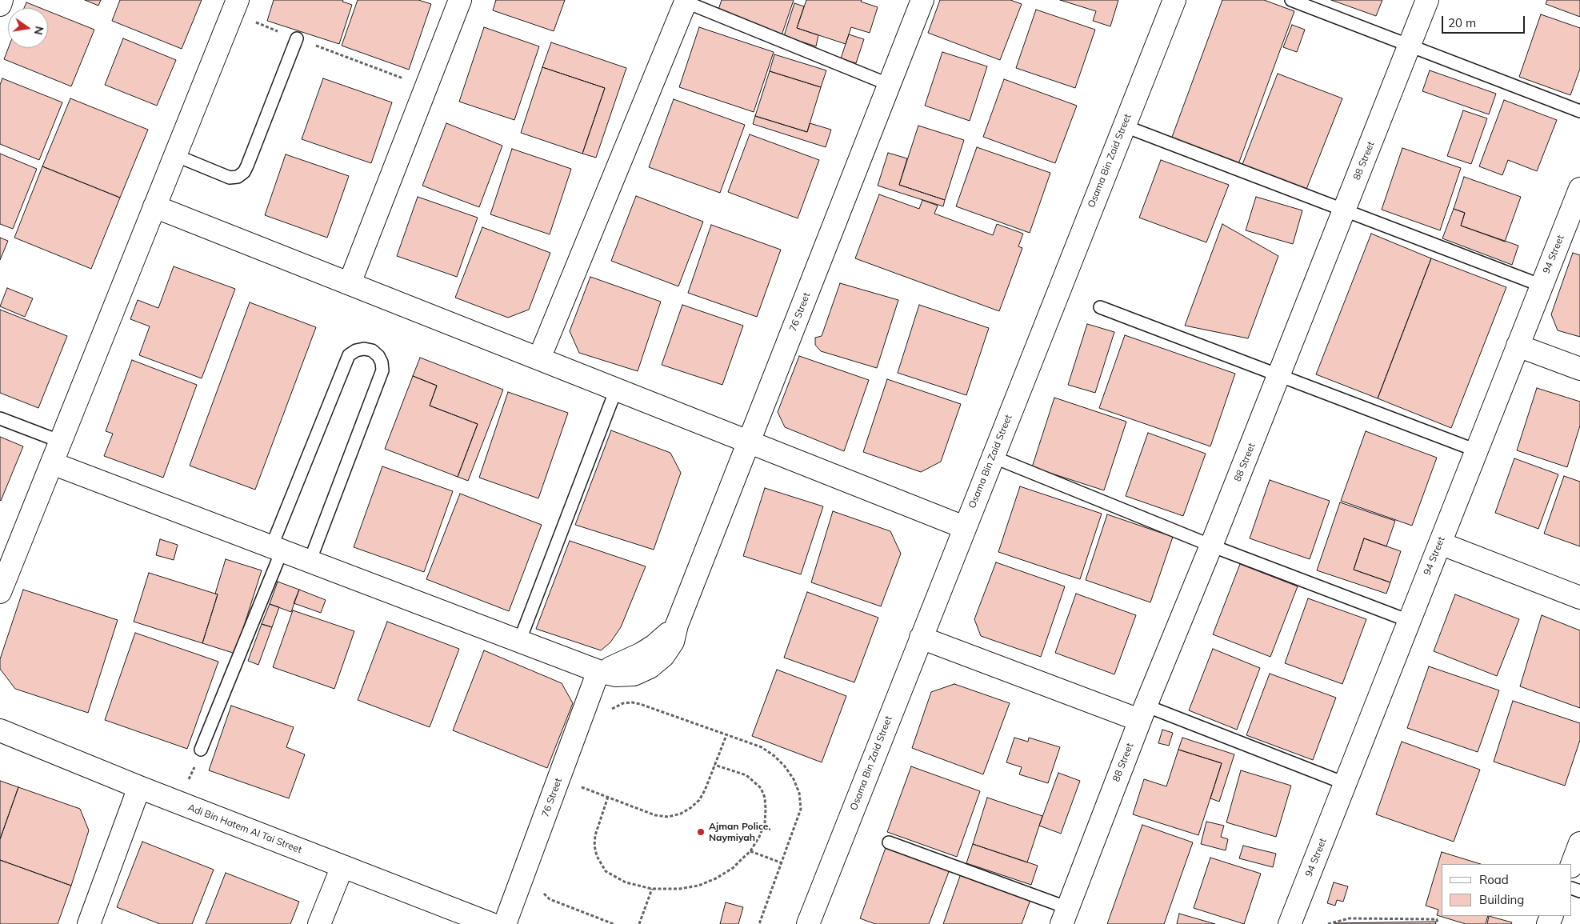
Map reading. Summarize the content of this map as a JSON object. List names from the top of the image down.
{
  "streets": {
    "street": [
      "Osama Bin Zaid Street",
      "88 Street",
      "94 Street",
      "76 Street",
      "Adi Bin Hatem Al Tai Street"
    ]
  },
  "places": ["Ajman Police, Naymiyah"],
  "legend": ["Road", "Building"],
  "scale_bar": "20 m",
  "north": "right"
}
